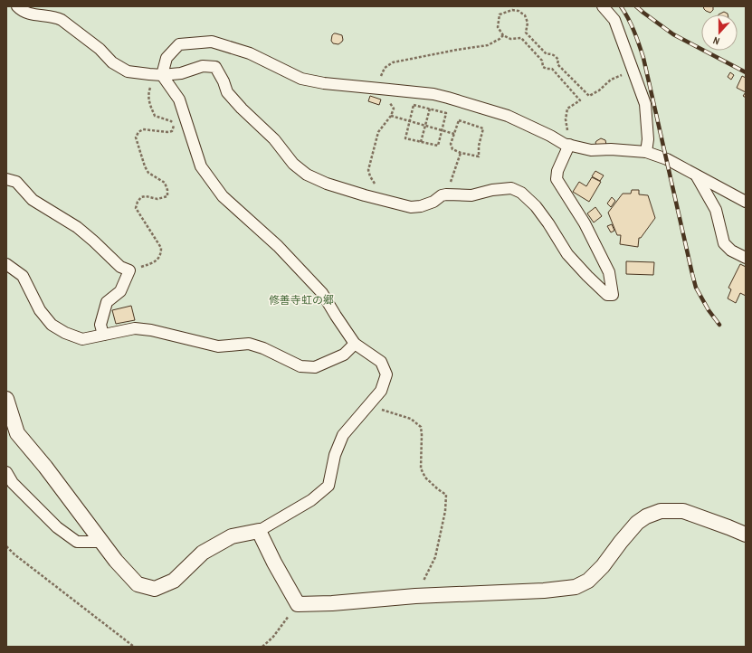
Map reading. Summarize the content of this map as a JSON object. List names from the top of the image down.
{
  "parks": ["修善寺虹の郷"],
  "north": "bottom"
}
